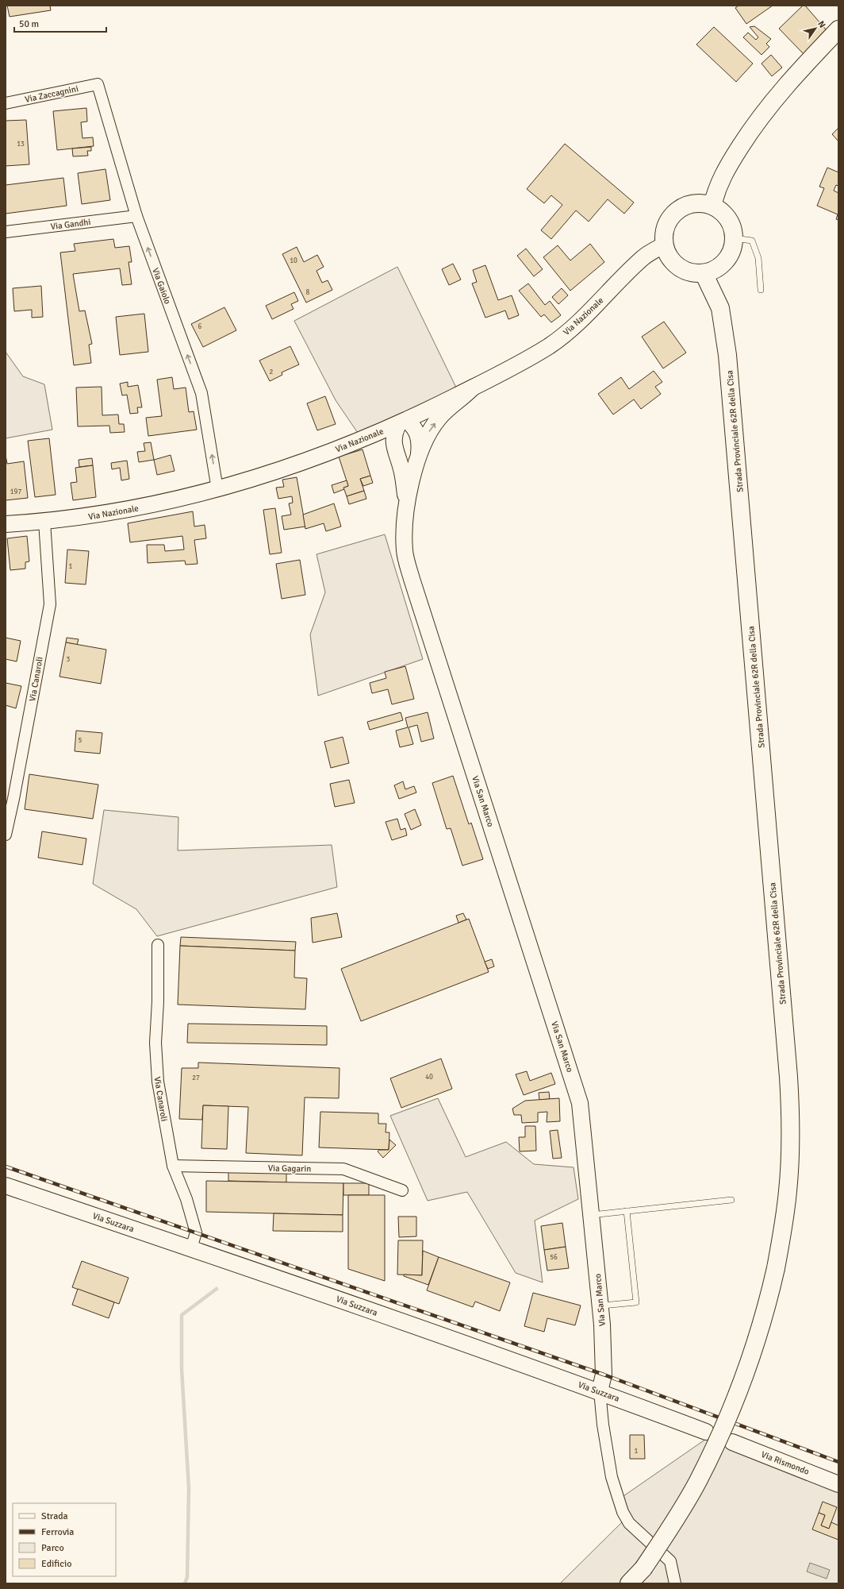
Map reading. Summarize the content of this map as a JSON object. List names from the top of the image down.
{
  "streets": {
    "main road": ["Strada Provinciale 62R della Cisa"],
    "street": [
      "Via Zaccagnini",
      "Via Gandhi",
      "Via Gaiolo",
      "Via Nazionale",
      "Via Canaroli",
      "Via San Marco",
      "Via Gagarin",
      "Via Suzzara",
      "Via Rismondo"
    ]
  },
  "crossings": [
    ["Via Zaccagnini", "Via Gaiolo"],
    ["Via Gandhi", "Via Gaiolo"],
    ["Via Gaiolo", "Via Nazionale"],
    ["Via Nazionale", "Strada Provinciale 62R della Cisa"],
    ["Via Nazionale", "Via Canaroli"],
    ["Via Nazionale", "Via San Marco"],
    ["Via Canaroli", "Via Gagarin"],
    ["Via Canaroli", "Via Suzzara"],
    ["Via San Marco", "Via Suzzara"]
  ],
  "one_way": ["Via Gaiolo"],
  "house_numbers": [
    "13",
    "10",
    "8",
    "6",
    "2",
    "197",
    "1",
    "3",
    "5",
    "40",
    "27",
    "56",
    "1"
  ],
  "legend": [
    "Strada",
    "Ferrovia",
    "Parco",
    "Edificio"
  ],
  "scale_bar": "50 m",
  "north": "top right"
}
